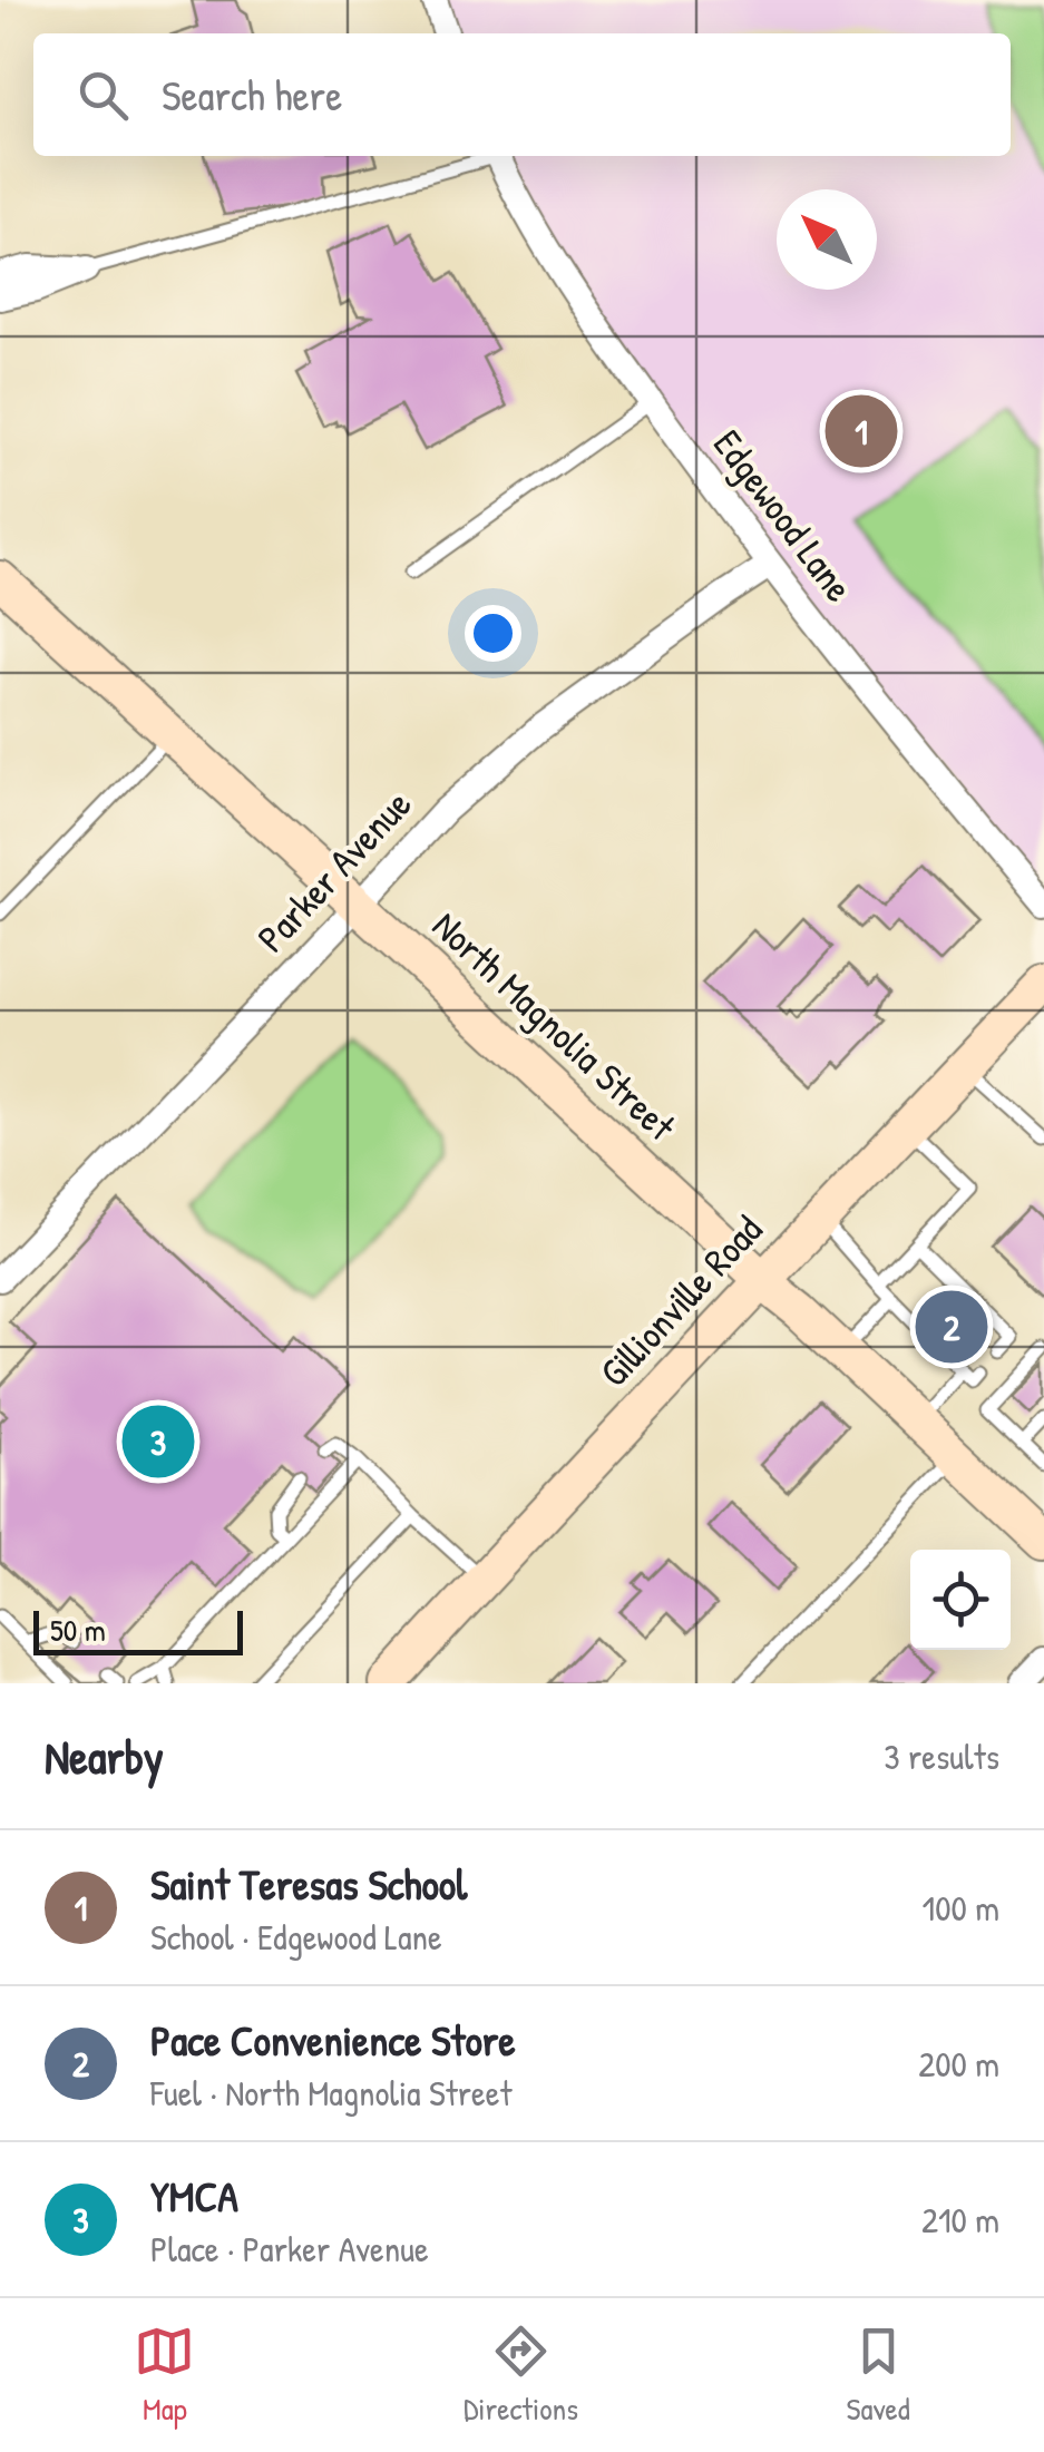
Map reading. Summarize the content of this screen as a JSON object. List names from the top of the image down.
{
  "streets": {
    "street": [
      "Edgewood Lane",
      "Parker Avenue",
      "North Magnolia Street",
      "Gillionville Road"
    ]
  },
  "crossings": [
    ["Edgewood Lane", "Parker Avenue"],
    ["Parker Avenue", "North Magnolia Street"],
    ["North Magnolia Street", "Gillionville Road"]
  ],
  "scale_bar": "50 m",
  "north": "top left",
  "page": {
    "search": "Search here",
    "pins": ["1", "2", "3"],
    "scale": "50 m",
    "heading": ["Nearby", "3 results"],
    "list": [
      {
        "mark": "1",
        "name": "Saint Teresas School",
        "note": "School · Edgewood Lane",
        "value": "100 m"
      },
      {
        "mark": "2",
        "name": "Pace Convenience Store",
        "note": "Fuel · North Magnolia Street",
        "value": "200 m"
      },
      {
        "mark": "3",
        "name": "YMCA",
        "note": "Place · Parker Avenue",
        "value": "210 m"
      }
    ],
    "nav": ["Map", "Directions", "Saved"]
  }
}
